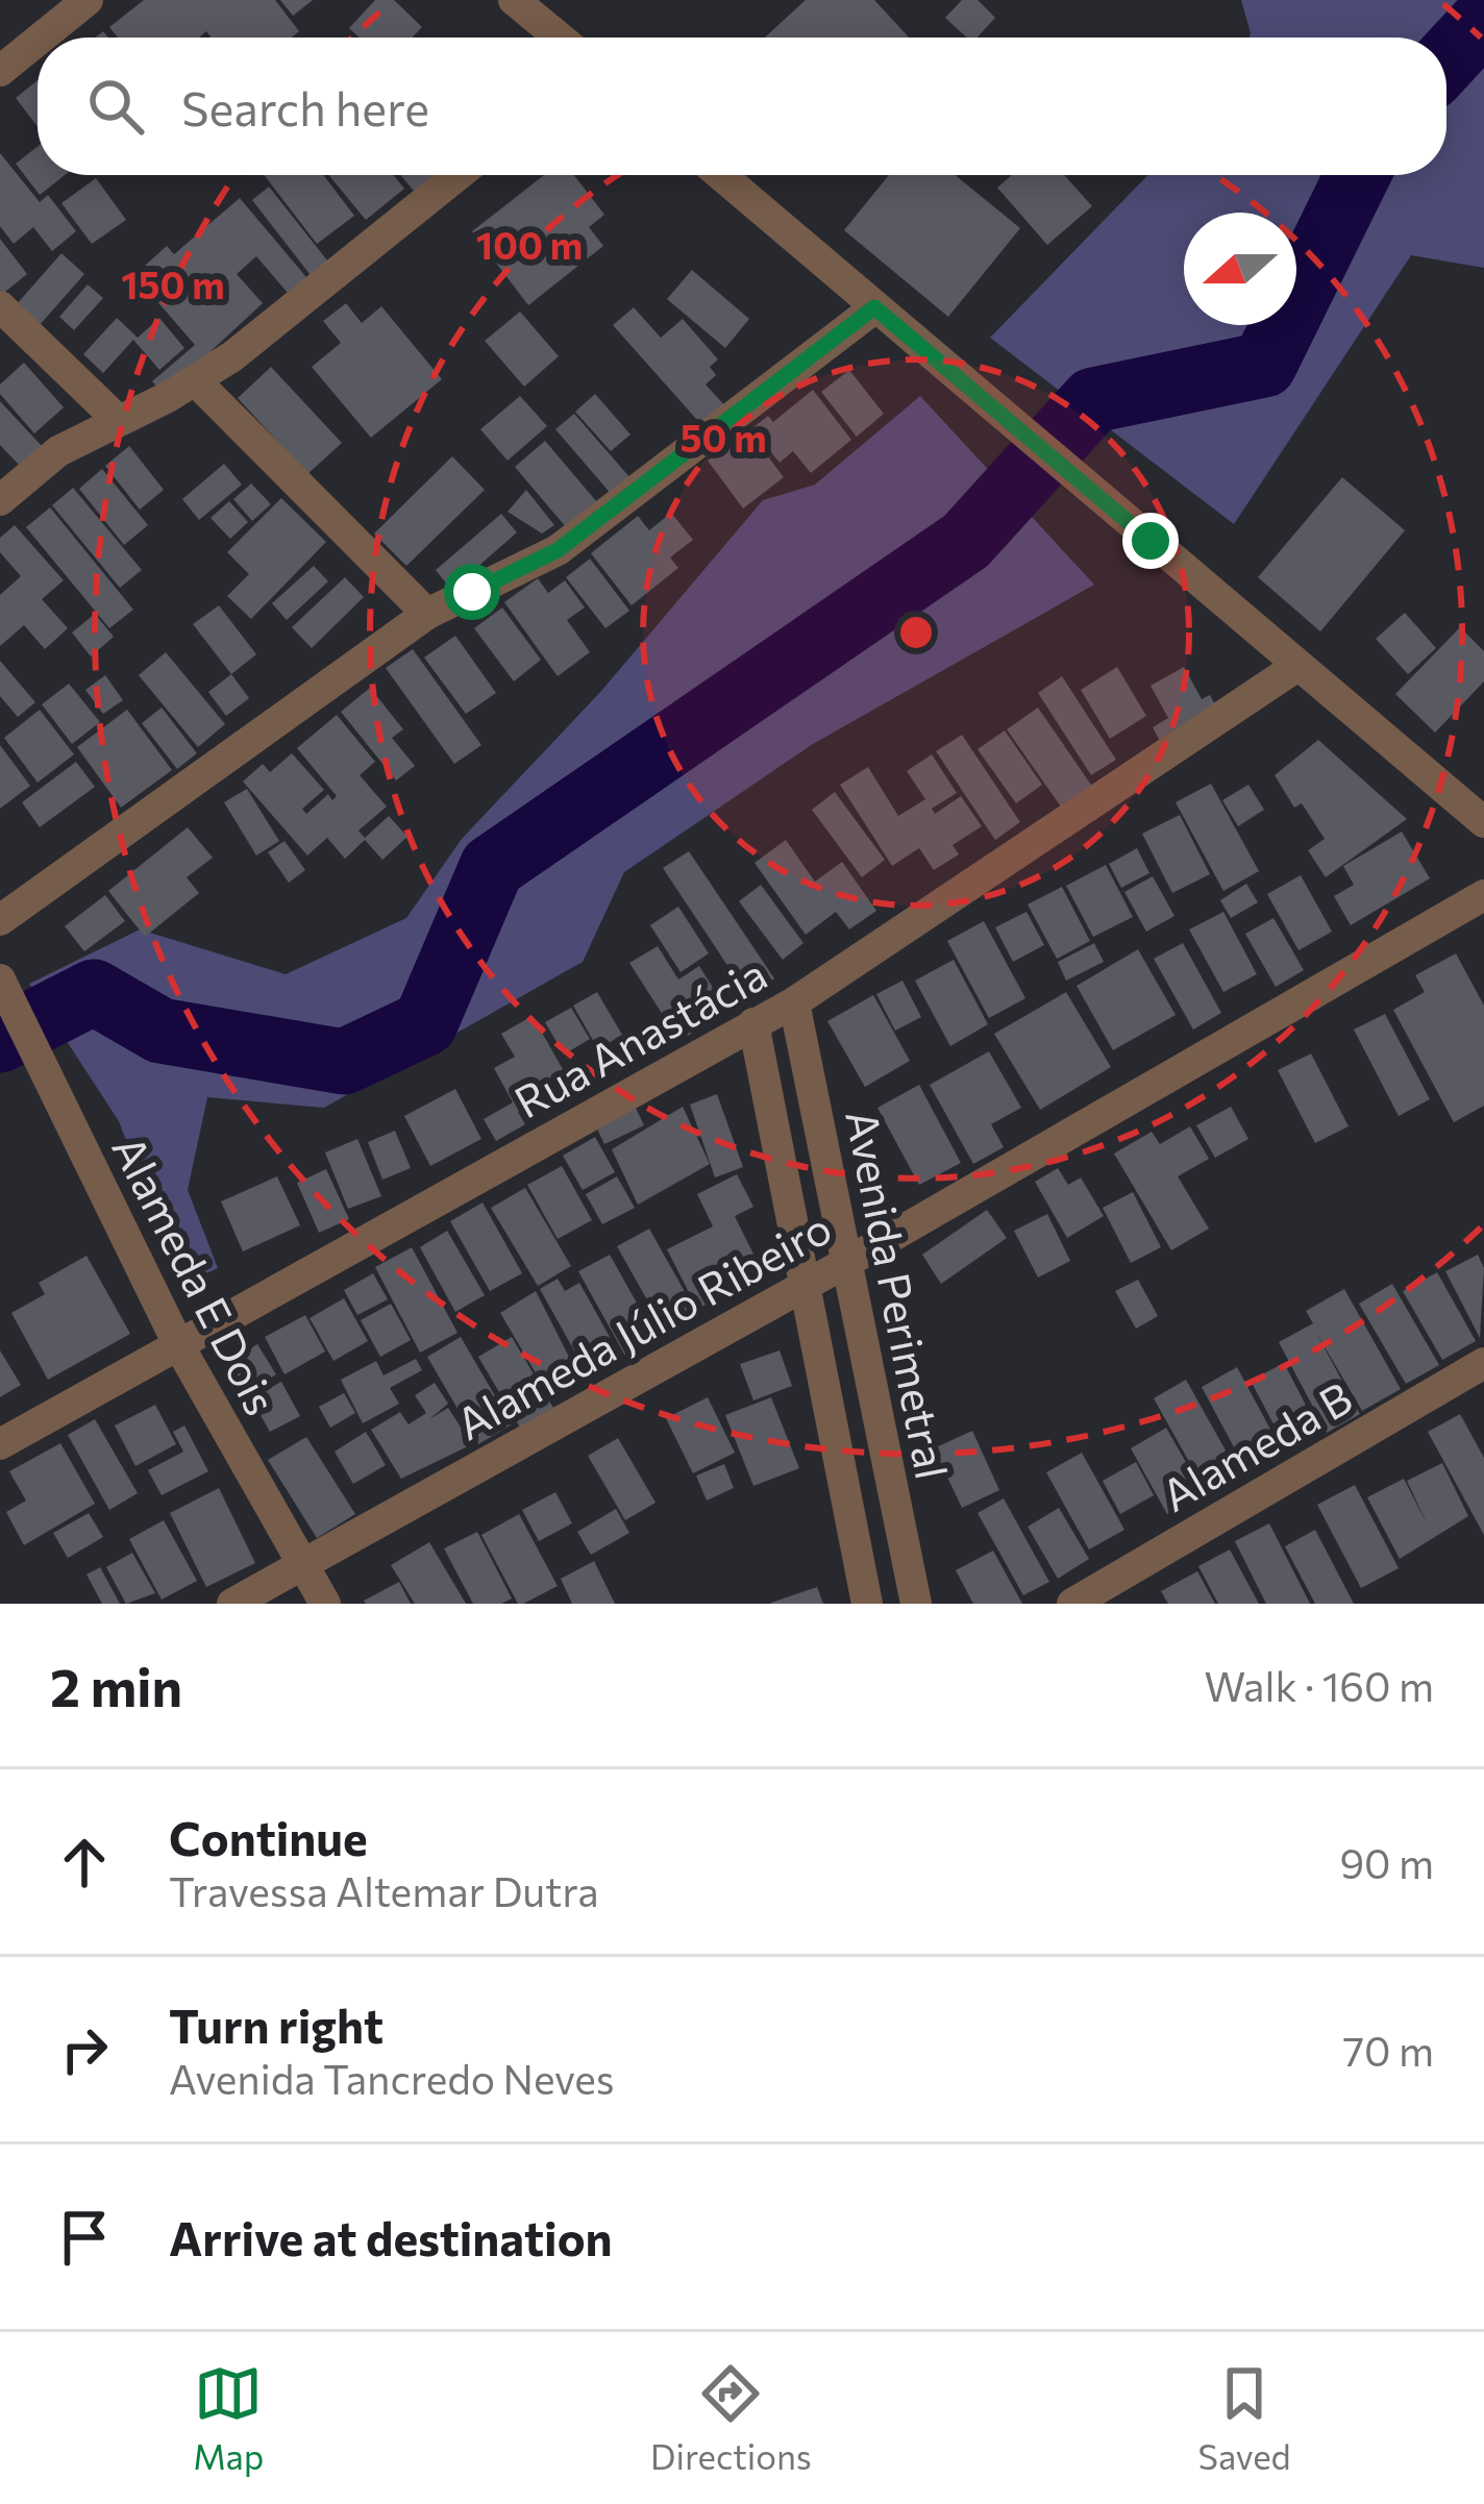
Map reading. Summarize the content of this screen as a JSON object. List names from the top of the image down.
{
  "streets": {
    "street": [
      "Rua Anastácia",
      "Alameda E Dois",
      "Avenida Perimetral",
      "Alameda Júlio Ribeiro",
      "Alameda B"
    ]
  },
  "crossings": [
    ["Rua Anastácia", "Alameda E Dois"],
    ["Rua Anastácia", "Avenida Perimetral"],
    ["Alameda E Dois", "Alameda Júlio Ribeiro"],
    ["Avenida Perimetral", "Alameda Júlio Ribeiro"]
  ],
  "north": "left",
  "page": {
    "search": "Search here",
    "heading": ["2 min", "Walk · 160 m"],
    "list": [
      ["Continue", "Travessa Altemar Dutra", "90 m"],
      ["Turn right", "Avenida Tancredo Neves", "70 m"],
      "Arrive at destination"
    ],
    "nav": ["Map", "Directions", "Saved"]
  },
  "rings": ["100 m", "150 m", "50 m"]
}
